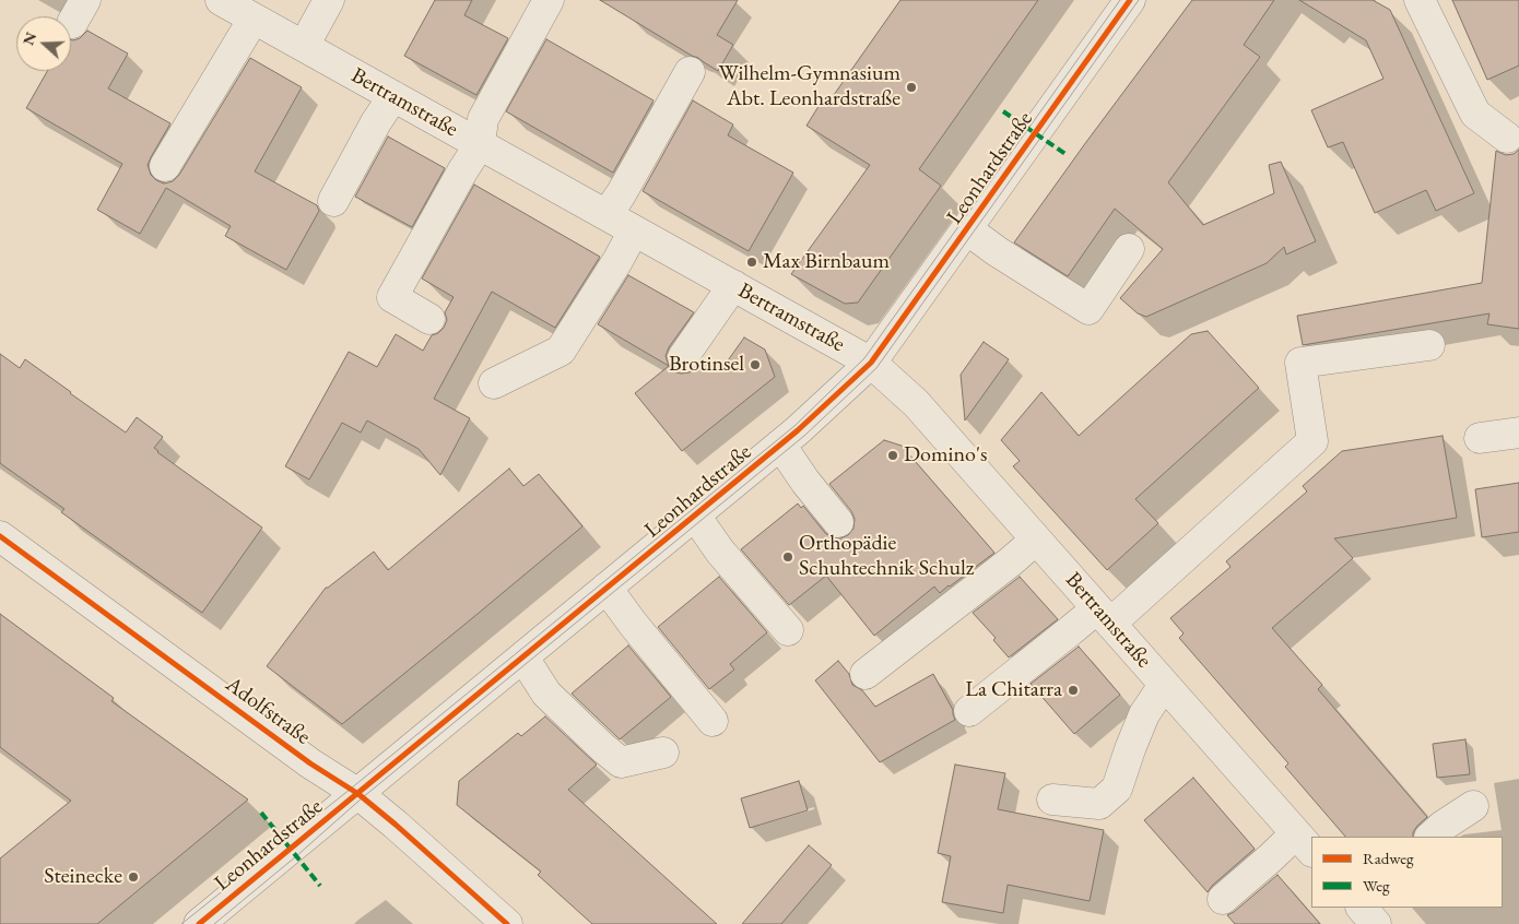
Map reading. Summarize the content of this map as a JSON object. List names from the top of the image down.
{
  "streets": {
    "street": ["Bertramstraße", "Leonhardstraße", "Adolfstraße"]
  },
  "crossings": [
    ["Bertramstraße", "Leonhardstraße"],
    ["Leonhardstraße", "Adolfstraße"]
  ],
  "places": [
    "Wilhelm-Gymnasium Abt. Leonhardstraße",
    "Max Birnbaum",
    "Brotinsel",
    "Domino's",
    "Orthopädie Schuhtechnik Schulz",
    "La Chitarra",
    "Steinecke"
  ],
  "legend": ["Radweg", "Weg"],
  "north": "left"
}
